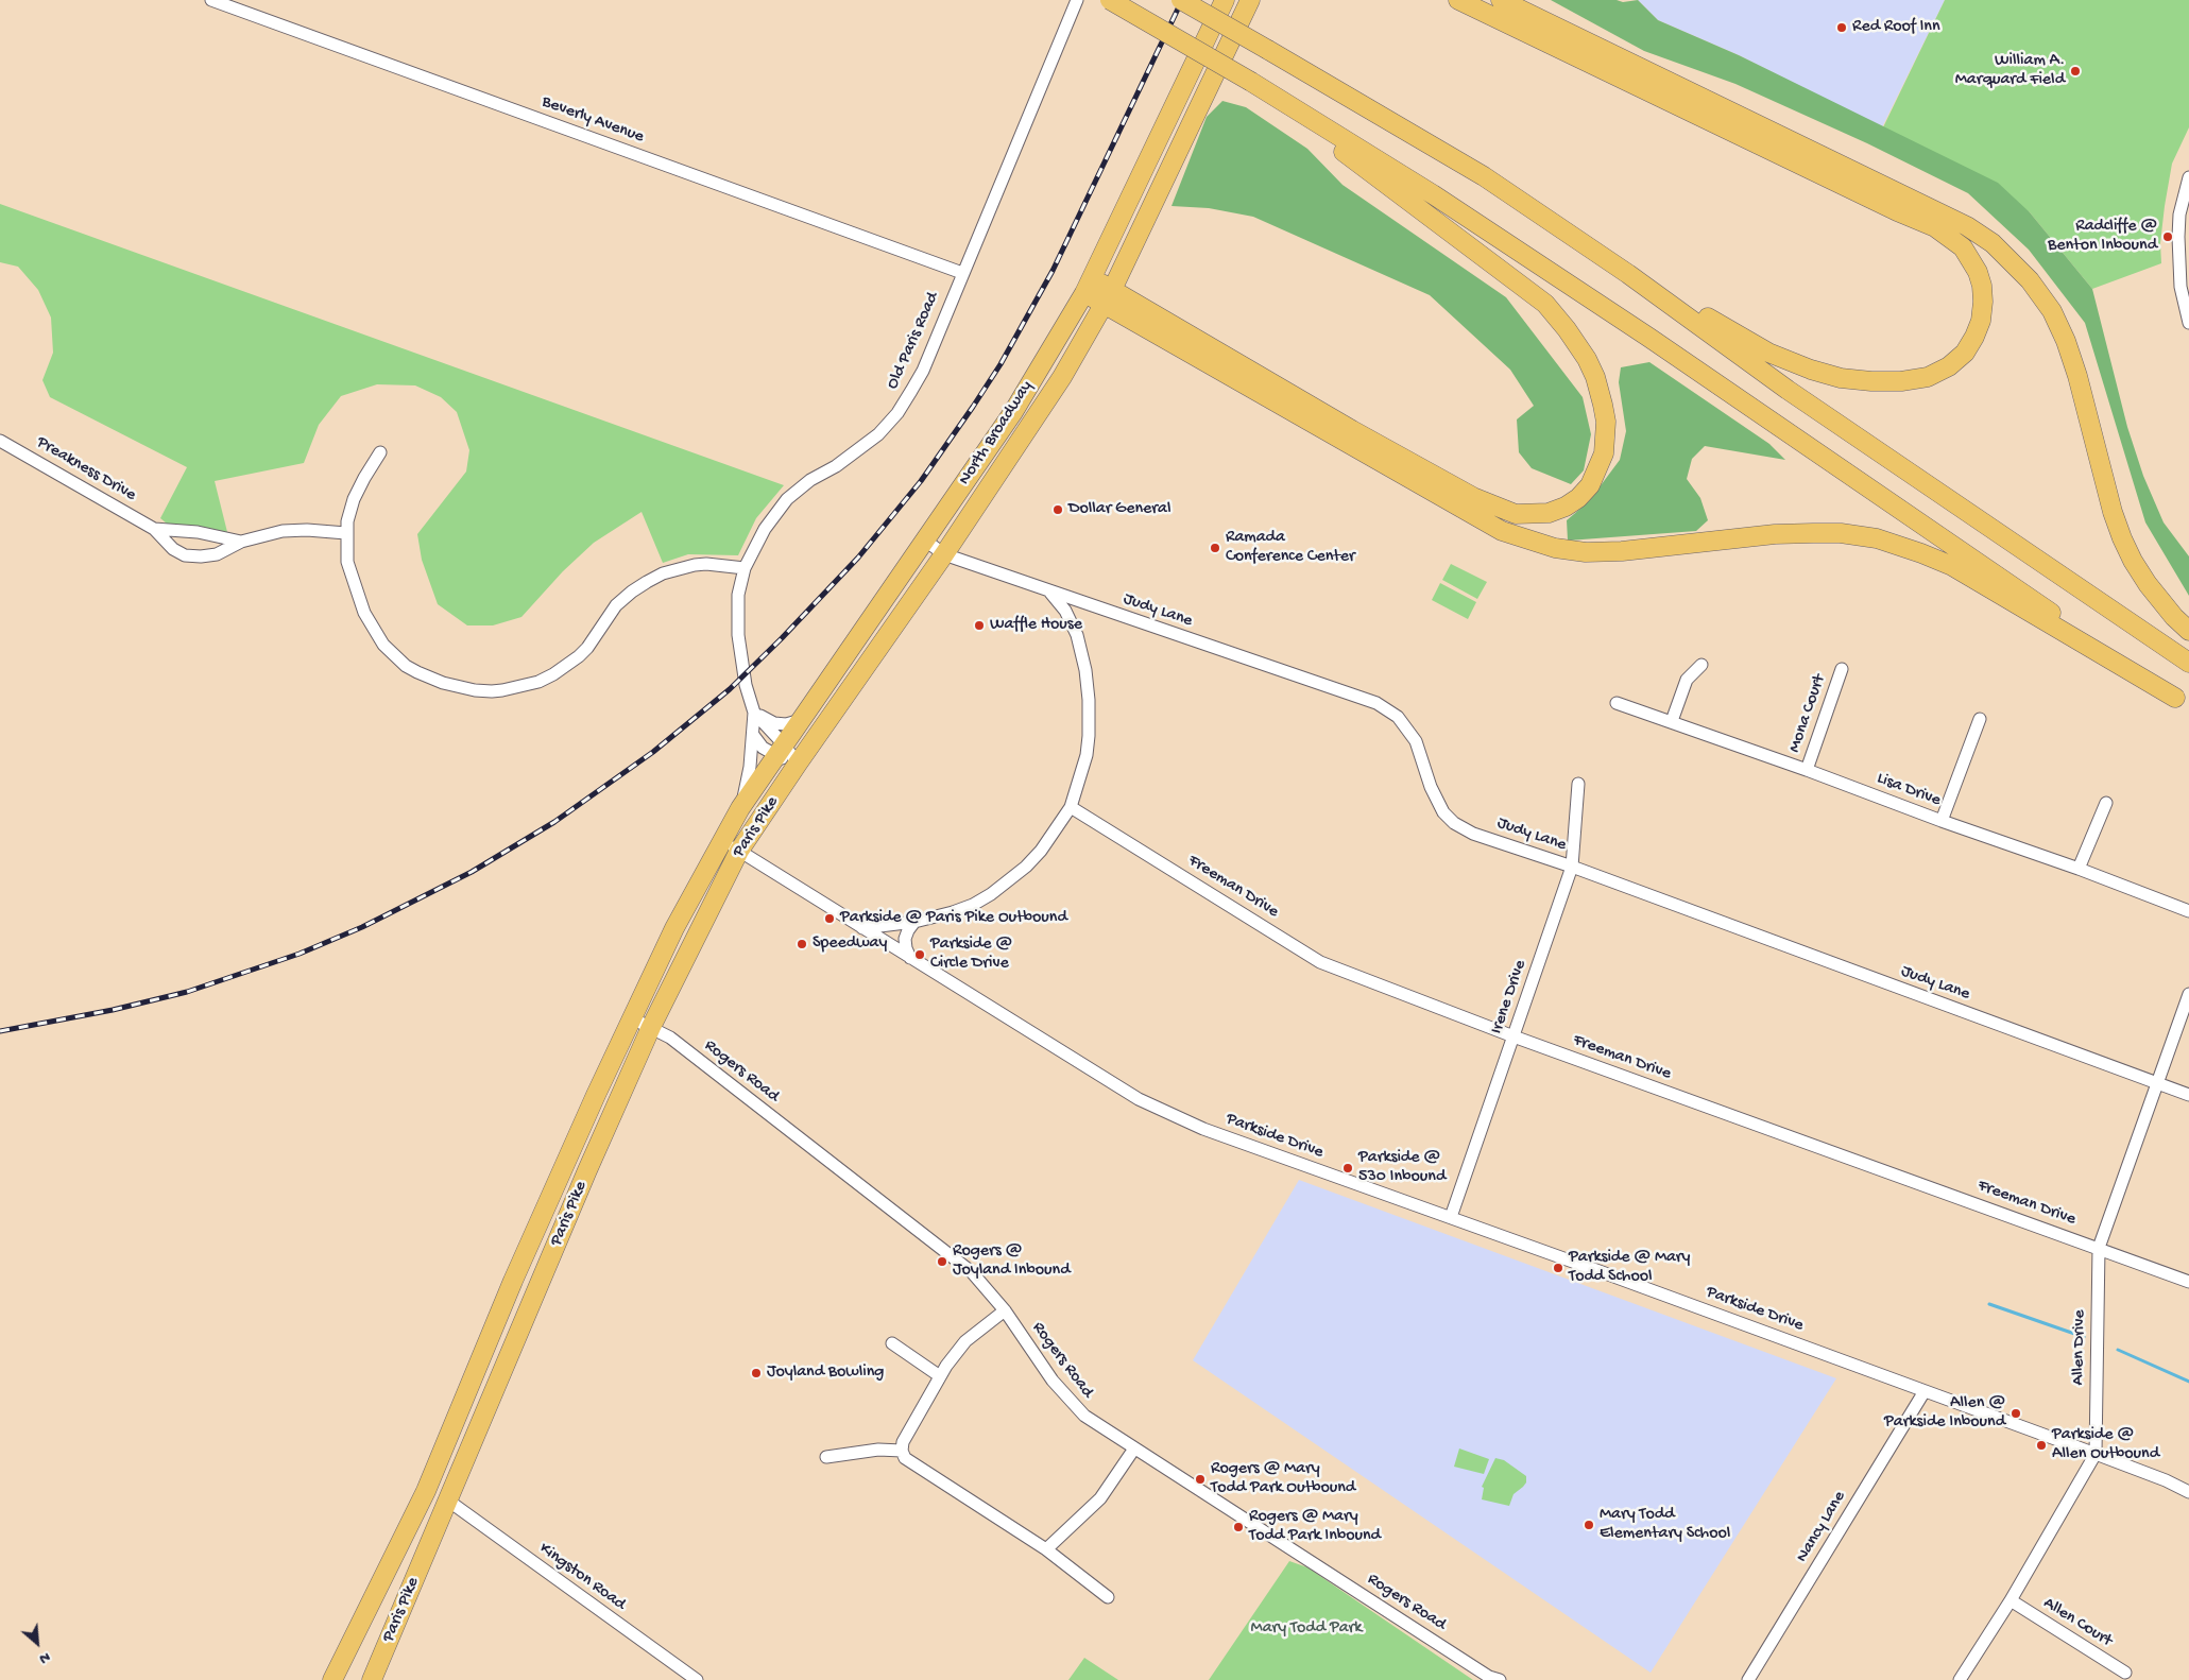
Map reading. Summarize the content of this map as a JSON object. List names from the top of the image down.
{
  "streets": {
    "highway": ["North Broadway", "Paris Pike"],
    "street": [
      "Beverly Avenue",
      "Old Paris Road",
      "Preakness Drive",
      "Judy Lane",
      "Mona Court",
      "Lisa Drive",
      "Freeman Drive",
      "Irene Drive",
      "Rogers Road",
      "Parkside Drive",
      "Allen Drive",
      "Nancy Lane",
      "Kingston Road",
      "Allen Court"
    ]
  },
  "crossings": [
    ["Beverly Avenue", "Old Paris Road"],
    ["Old Paris Road", "North Broadway"],
    ["North Broadway", "Judy Lane"],
    ["North Broadway", "Paris Pike"],
    ["North Broadway", "Parkside Drive"],
    ["Judy Lane", "Irene Drive"],
    ["Judy Lane", "Allen Drive"],
    ["Mona Court", "Lisa Drive"],
    ["Paris Pike", "Rogers Road"],
    ["Paris Pike", "Parkside Drive"],
    ["Paris Pike", "Kingston Road"],
    ["Freeman Drive", "Irene Drive"],
    ["Freeman Drive", "Allen Drive"],
    ["Irene Drive", "Parkside Drive"],
    ["Parkside Drive", "Allen Drive"],
    ["Parkside Drive", "Nancy Lane"],
    ["Allen Drive", "Allen Court"]
  ],
  "parks": ["Mary Todd Park"],
  "places": [
    "Red Roof Inn",
    "William A. Marquard Field",
    "Radcliffe @ Benton Inbound",
    "Dollar General",
    "Ramada Conference Center",
    "Waffle House",
    "Parkside @ Paris Pike Outbound",
    "Speedway",
    "Parkside @ Circle Drive",
    "Parkside @ 530 Inbound",
    "Rogers @ Joyland Inbound",
    "Parkside @ Mary Todd School",
    "Joyland Bowling",
    "Allen @ Parkside Inbound",
    "Parkside @ Allen Outbound",
    "Rogers @ Mary Todd Park Outbound",
    "Mary Todd Elementary School",
    "Rogers @ Mary Todd Park Inbound"
  ],
  "north": "bottom right"
}
